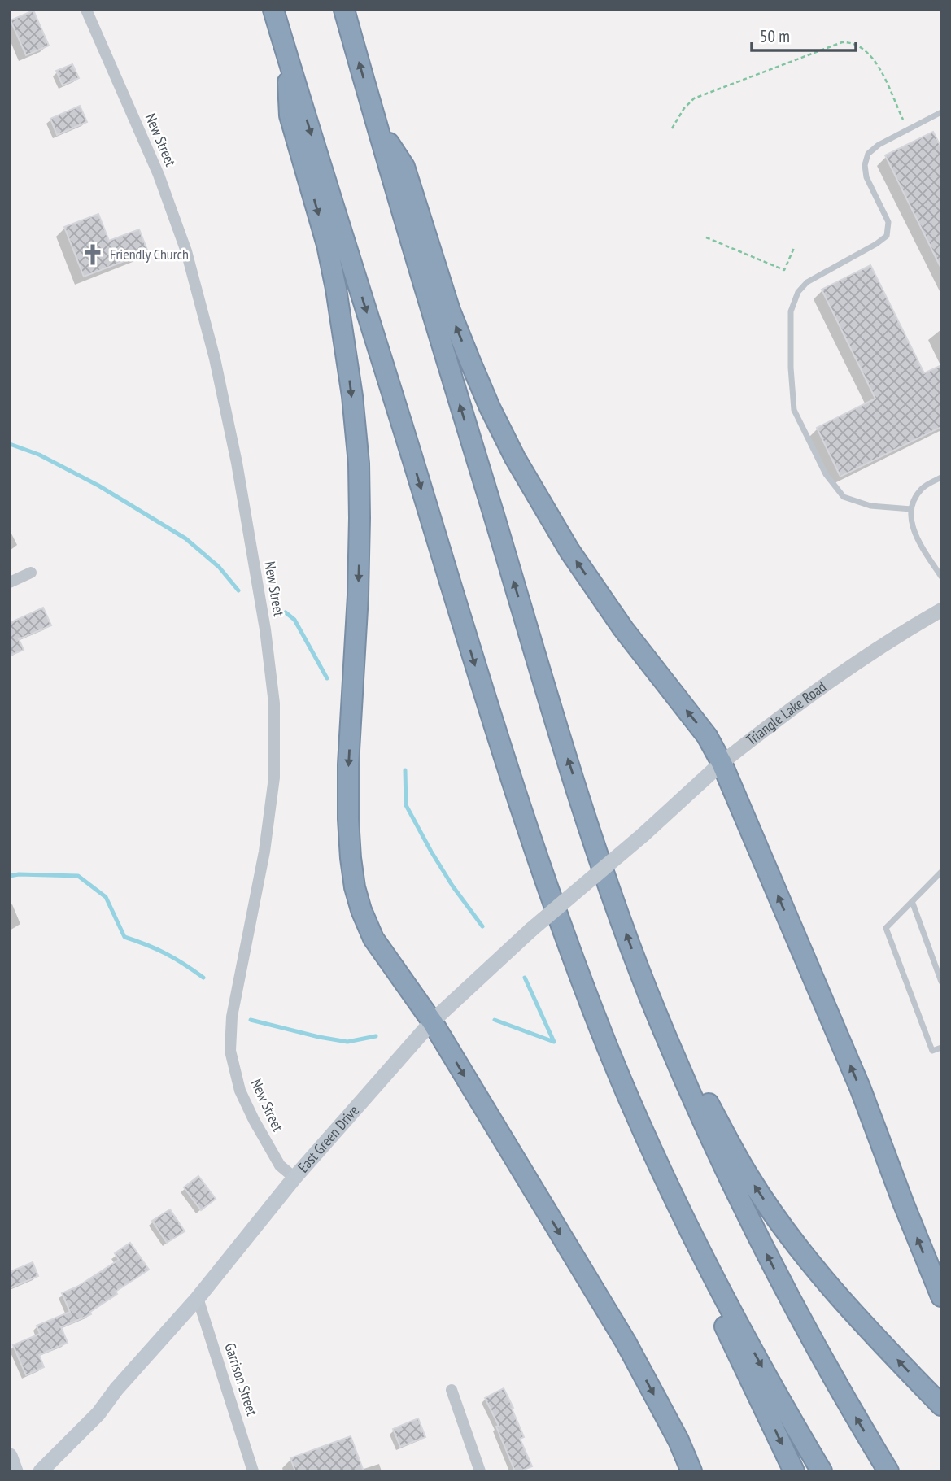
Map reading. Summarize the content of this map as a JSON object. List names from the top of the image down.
{
  "streets": {
    "main road": ["Triangle Lake Road", "East Green Drive"],
    "street": ["New Street", "Garrison Street"]
  },
  "crossings": [
    ["New Street", "East Green Drive"],
    ["Triangle Lake Road", "East Green Drive"],
    ["East Green Drive", "Garrison Street"]
  ],
  "places": {
    "church": ["Friendly Church"]
  },
  "scale_bar": "50 m"
}
